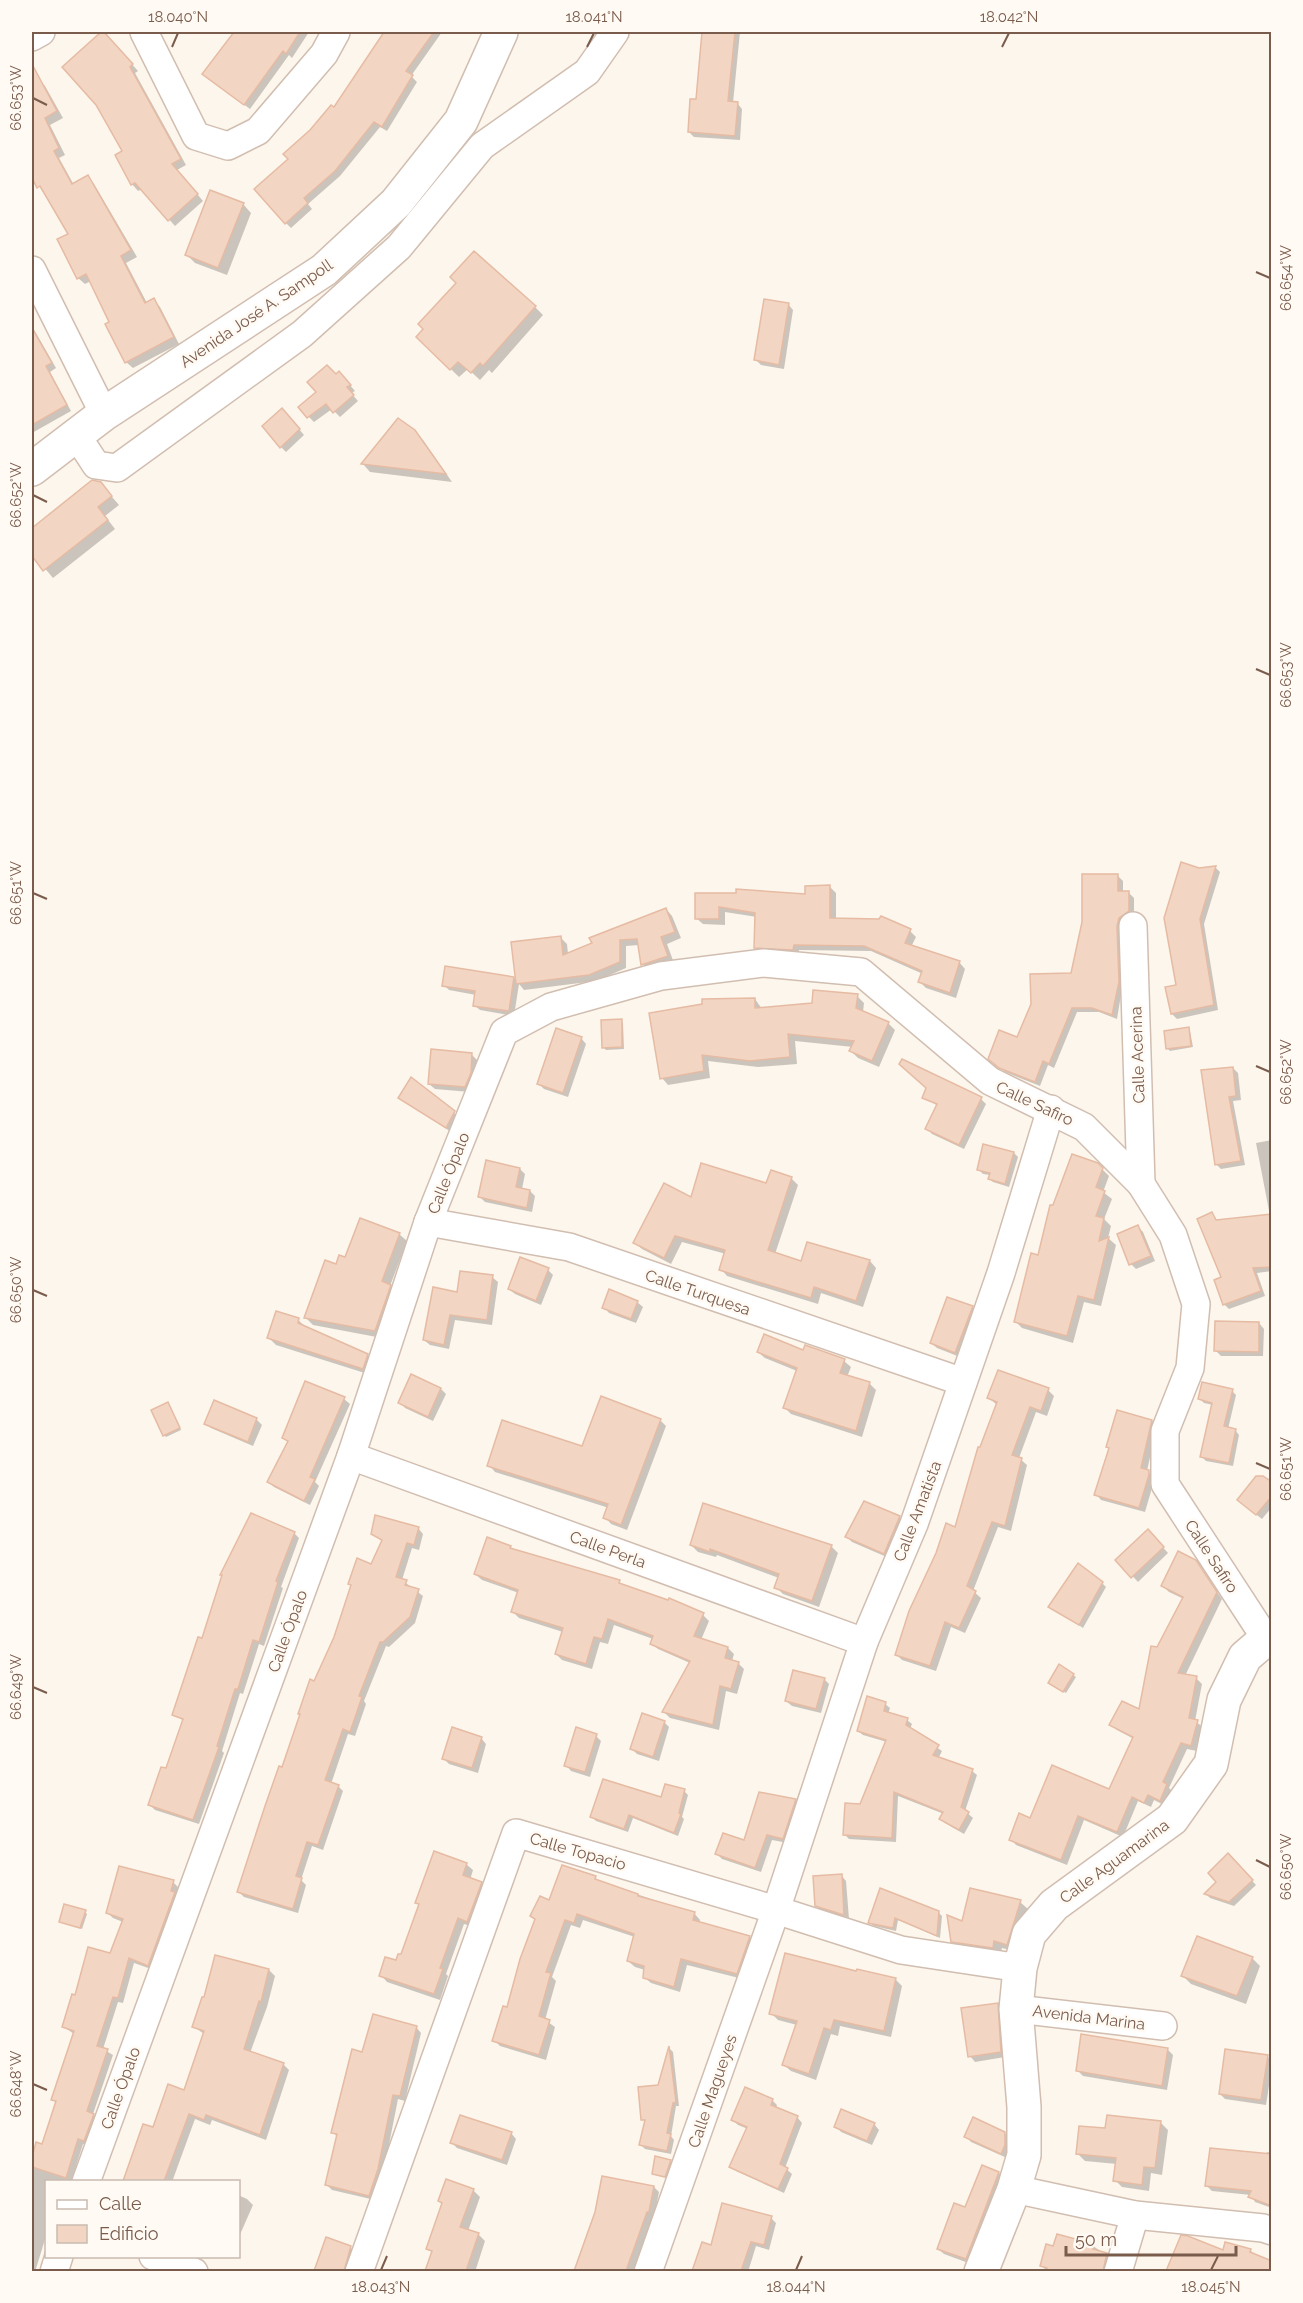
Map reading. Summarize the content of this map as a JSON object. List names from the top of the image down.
{
  "streets": {
    "street": [
      "Avenida José A. Sampoll",
      "Calle Acerina",
      "Calle Safiro",
      "Calle Ópalo",
      "Calle Turquesa",
      "Calle Amatista",
      "Calle Perla",
      "Calle Topacio",
      "Calle Aguamarina",
      "Avenida Marina",
      "Calle Magueyes"
    ]
  },
  "crossings": [
    ["Calle Acerina", "Calle Safiro"],
    ["Calle Safiro", "Calle Ópalo"],
    ["Calle Safiro", "Calle Amatista"],
    ["Calle Safiro", "Calle Aguamarina"],
    ["Calle Ópalo", "Calle Turquesa"],
    ["Calle Ópalo", "Calle Perla"],
    ["Calle Turquesa", "Calle Amatista"],
    ["Calle Amatista", "Calle Perla"],
    ["Calle Amatista", "Calle Topacio"],
    ["Calle Amatista", "Calle Magueyes"],
    ["Calle Topacio", "Calle Aguamarina"],
    ["Calle Topacio", "Calle Magueyes"],
    ["Calle Aguamarina", "Avenida Marina"]
  ],
  "legend": ["Calle", "Edificio"],
  "scale_bar": "50 m",
  "coordinates": [
    "18.040°N",
    "18.041°N",
    "18.042°N",
    "66.653°W",
    "66.654°W",
    "66.652°W",
    "66.651°W",
    "66.650°W",
    "66.649°W",
    "66.648°W",
    "18.043°N",
    "18.044°N",
    "18.045°N"
  ]
}
